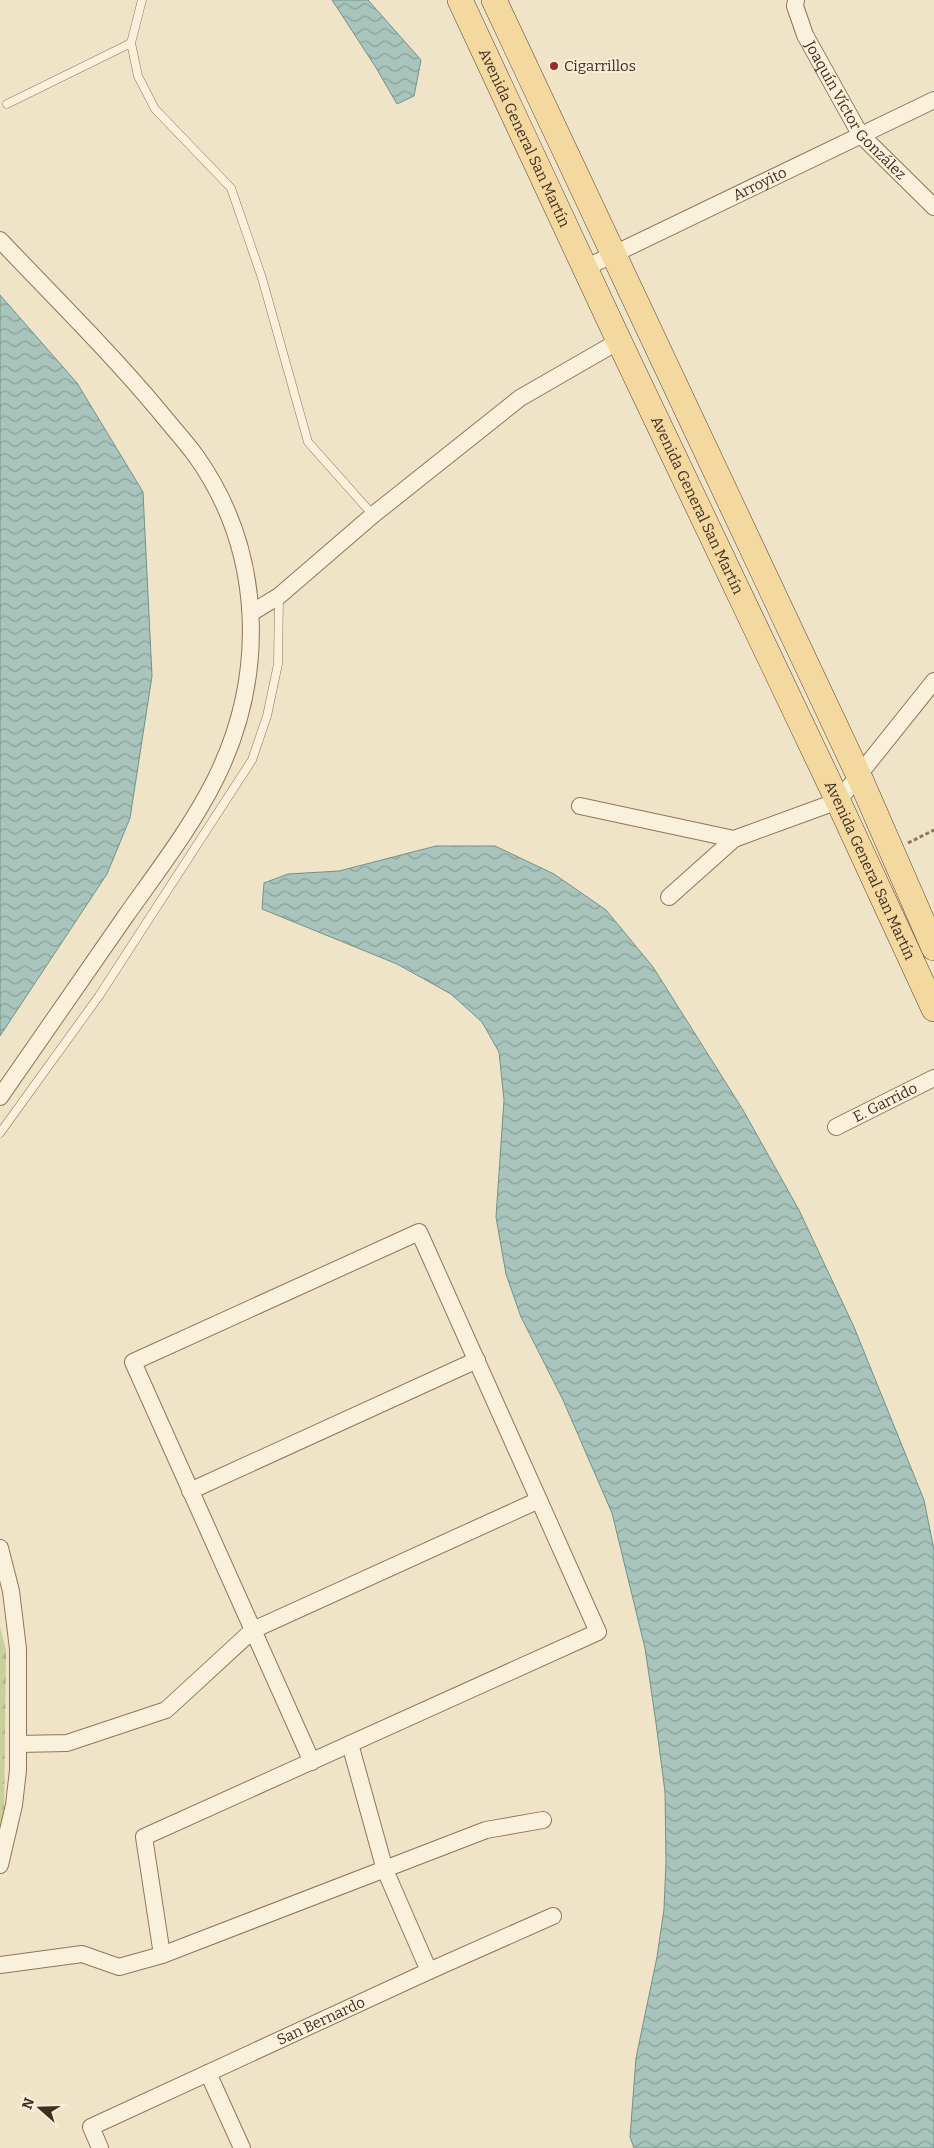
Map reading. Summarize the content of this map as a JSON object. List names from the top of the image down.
{
  "streets": {
    "main road": ["Avenida General San Martín"],
    "street": [
      "Joaquín Víctor González",
      "Arroyito",
      "E. Garrido",
      "San Bernardo"
    ]
  },
  "crossings": [
    ["Joaquín Víctor González", "Arroyito"],
    ["Avenida General San Martín", "Arroyito"]
  ],
  "places": ["Cigarrillos"],
  "north": "left"
}
